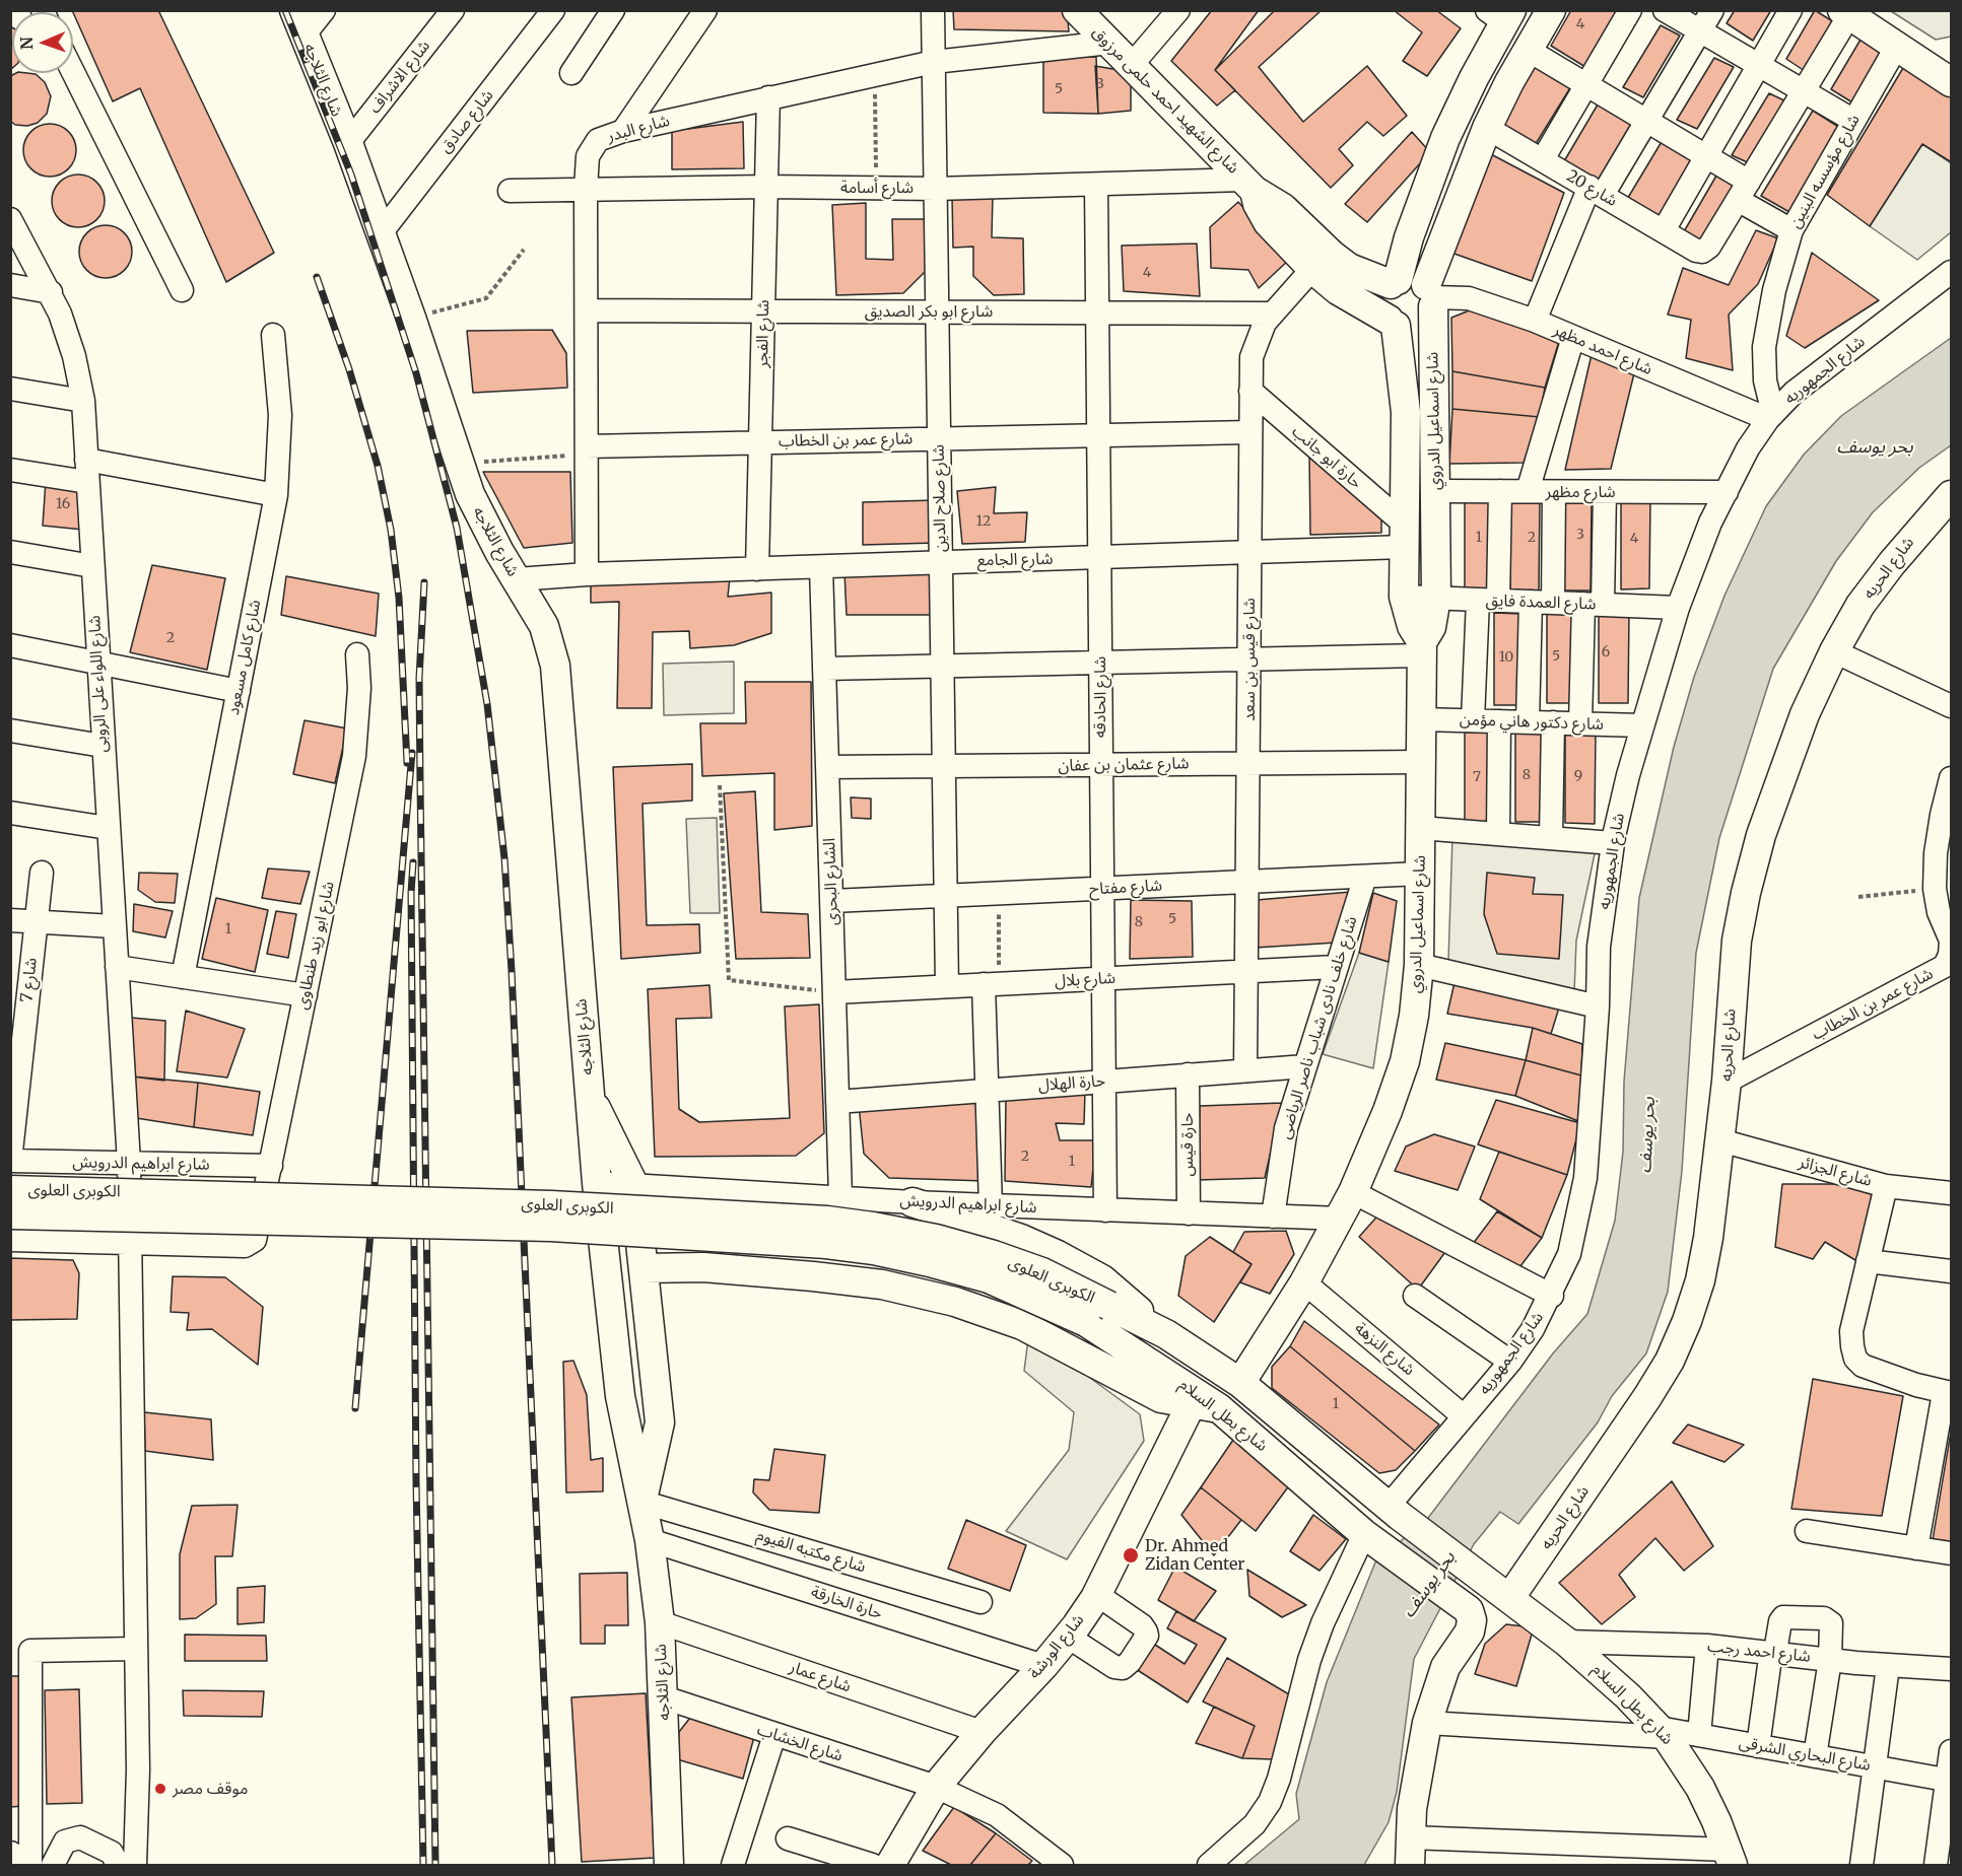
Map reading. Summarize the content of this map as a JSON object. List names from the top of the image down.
{
  "streets": {
    "main road": [
      "شارع الثلاجه",
      "شارع الشهيد احمد حلمى مرزوق",
      "شارع اسماعيل الدروي",
      "شارع الحريه",
      "الكوبرى العلوى",
      "شارع بطل السلام",
      "شارع الورشة"
    ],
    "street": [
      "شارع الاشراف",
      "شارع صادق",
      "شارع البدر",
      "شارع مؤسسه البنين",
      "شارع أسامة",
      "شارع 20",
      "شارع ابو بكر الصديق",
      "شارع الفجر",
      "شارع احمد مظهر",
      "شارع الجمهوريه",
      "شارع عمر بن الخطاب",
      "حارة ابو جانب",
      "شارع مظهر",
      "شارع صلاح الدين",
      "شارع الجامع",
      "شارع العمدة فايق",
      "شارع كامل مسعود",
      "شارع قيس بن سعد",
      "شارع اللواء على الروبى",
      "شارع الحادقه",
      "شارع دكتور هاني مؤمن",
      "شارع عثمان بن عفان",
      "الشارع البحرى",
      "شارع مفتاح",
      "شارع ابو زيد طنطاوى",
      "شارع 7",
      "شارع بلال",
      "شارع خلف نادى شباب ناصر الرياضى",
      "حارة الهلال",
      "حارة قيس",
      "شارع ابراهيم الدرويش",
      "شارع الجزائر",
      "شارع النزهة",
      "شارع مكتبه الفيوم",
      "حارة الخارقة",
      "شارع احمد رجب",
      "شارع عمار",
      "شارع الخشاب",
      "شارع البحاري الشرقى"
    ]
  },
  "crossings": [
    ["شارع الاشراف", "شارع الثلاجه"],
    ["شارع الثلاجه", "شارع صادق"],
    ["شارع الثلاجه", "شارع الجامع"],
    ["شارع الثلاجه", "شارع ابراهيم الدرويش"],
    ["شارع الثلاجه", "شارع مكتبه الفيوم"],
    ["شارع الثلاجه", "حارة الخارقة"],
    ["شارع الثلاجه", "شارع عمار"],
    ["شارع الثلاجه", "شارع الخشاب"],
    ["شارع الشهيد احمد حلمى مرزوق", "شارع البدر"],
    ["شارع الشهيد احمد حلمى مرزوق", "شارع أسامة"],
    ["شارع الشهيد احمد حلمى مرزوق", "شارع احمد مظهر"],
    ["شارع الشهيد احمد حلمى مرزوق", "شارع اسماعيل الدروي"],
    ["شارع الشهيد احمد حلمى مرزوق", "شارع قيس بن سعد"],
    ["شارع البدر", "شارع أسامة"],
    ["شارع البدر", "شارع ابو بكر الصديق"],
    ["شارع البدر", "شارع الفجر"],
    ["شارع البدر", "شارع عمر بن الخطاب"],
    ["شارع البدر", "شارع صلاح الدين"],
    ["شارع البدر", "شارع الجامع"],
    ["شارع مؤسسه البنين", "شارع احمد مظهر"],
    ["شارع مؤسسه البنين", "شارع الجمهوريه"],
    ["شارع أسامة", "شارع الفجر"],
    ["شارع أسامة", "شارع صلاح الدين"],
    ["شارع أسامة", "شارع الحادقه"],
    ["شارع 20", "شارع اسماعيل الدروي"],
    ["شارع ابو بكر الصديق", "شارع الفجر"],
    ["شارع ابو بكر الصديق", "شارع صلاح الدين"],
    ["شارع ابو بكر الصديق", "شارع قيس بن سعد"],
    ["شارع ابو بكر الصديق", "شارع الحادقه"],
    ["شارع الفجر", "شارع عمر بن الخطاب"],
    ["شارع الفجر", "شارع الجامع"],
    ["شارع احمد مظهر", "شارع الجمهوريه"],
    ["شارع احمد مظهر", "شارع اسماعيل الدروي"],
    ["شارع الجمهوريه", "شارع مظهر"],
    ["شارع الجمهوريه", "شارع العمدة فايق"],
    ["شارع الجمهوريه", "شارع دكتور هاني مؤمن"],
    ["شارع الجمهوريه", "شارع النزهة"],
    ["شارع الجمهوريه", "شارع بطل السلام"],
    ["شارع اسماعيل الدروي", "حارة ابو جانب"],
    ["شارع اسماعيل الدروي", "شارع مظهر"],
    ["شارع اسماعيل الدروي", "شارع الجامع"],
    ["شارع اسماعيل الدروي", "شارع العمدة فايق"],
    ["شارع اسماعيل الدروي", "شارع دكتور هاني مؤمن"],
    ["شارع اسماعيل الدروي", "شارع عثمان بن عفان"],
    ["شارع اسماعيل الدروي", "شارع مفتاح"],
    ["شارع اسماعيل الدروي", "شارع ابراهيم الدرويش"],
    ["شارع اسماعيل الدروي", "شارع النزهة"],
    ["شارع اسماعيل الدروي", "شارع بطل السلام"],
    ["شارع عمر بن الخطاب", "شارع صلاح الدين"],
    ["شارع عمر بن الخطاب", "شارع الحريه"],
    ["شارع عمر بن الخطاب", "شارع قيس بن سعد"],
    ["شارع عمر بن الخطاب", "شارع الحادقه"],
    ["حارة ابو جانب", "شارع الجامع"],
    ["حارة ابو جانب", "شارع قيس بن سعد"],
    ["شارع صلاح الدين", "شارع الجامع"],
    ["شارع صلاح الدين", "شارع عثمان بن عفان"],
    ["شارع صلاح الدين", "شارع مفتاح"],
    ["شارع صلاح الدين", "شارع بلال"],
    ["شارع الجامع", "شارع قيس بن سعد"],
    ["شارع الجامع", "شارع الحادقه"],
    ["شارع الجامع", "الشارع البحرى"],
    ["شارع الحريه", "شارع الجزائر"],
    ["شارع الحريه", "شارع بطل السلام"],
    ["شارع قيس بن سعد", "شارع عثمان بن عفان"],
    ["شارع قيس بن سعد", "شارع مفتاح"],
    ["شارع قيس بن سعد", "شارع بلال"],
    ["شارع قيس بن سعد", "حارة الهلال"],
    ["شارع اللواء على الروبى", "شارع ابو زيد طنطاوى"],
    ["شارع اللواء على الروبى", "شارع ابراهيم الدرويش"],
    ["شارع الحادقه", "شارع عثمان بن عفان"],
    ["شارع الحادقه", "شارع مفتاح"],
    ["شارع الحادقه", "شارع بلال"],
    ["شارع الحادقه", "حارة الهلال"],
    ["شارع الحادقه", "شارع ابراهيم الدرويش"],
    ["شارع عثمان بن عفان", "الشارع البحرى"],
    ["الشارع البحرى", "شارع مفتاح"],
    ["الشارع البحرى", "شارع بلال"],
    ["الشارع البحرى", "حارة الهلال"],
    ["الشارع البحرى", "شارع ابراهيم الدرويش"],
    ["شارع مفتاح", "شارع خلف نادى شباب ناصر الرياضى"],
    ["شارع ابو زيد طنطاوى", "شارع ابراهيم الدرويش"],
    ["شارع 7", "شارع ابراهيم الدرويش"],
    ["شارع بلال", "شارع خلف نادى شباب ناصر الرياضى"],
    ["شارع خلف نادى شباب ناصر الرياضى", "حارة الهلال"],
    ["شارع خلف نادى شباب ناصر الرياضى", "شارع ابراهيم الدرويش"],
    ["حارة الهلال", "حارة قيس"],
    ["حارة قيس", "شارع ابراهيم الدرويش"],
    ["الكوبرى العلوى", "شارع بطل السلام"],
    ["شارع بطل السلام", "شارع الورشة"],
    ["شارع بطل السلام", "شارع احمد رجب"],
    ["شارع بطل السلام", "شارع البحاري الشرقى"],
    ["حارة الخارقة", "شارع الورشة"],
    ["شارع الورشة", "شارع عمار"],
    ["شارع الورشة", "شارع الخشاب"]
  ],
  "water": ["بحر يوسف"],
  "places": ["Dr. Ahmed Zidan Center", "موقف مصر"],
  "house_numbers": [
    "4",
    "3",
    "5",
    "4",
    "16",
    "12",
    "3",
    "1",
    "2",
    "4",
    "2",
    "6",
    "5",
    "10",
    "8",
    "9",
    "7",
    "5",
    "8",
    "1",
    "2",
    "1",
    "1"
  ],
  "north": "left"
}
